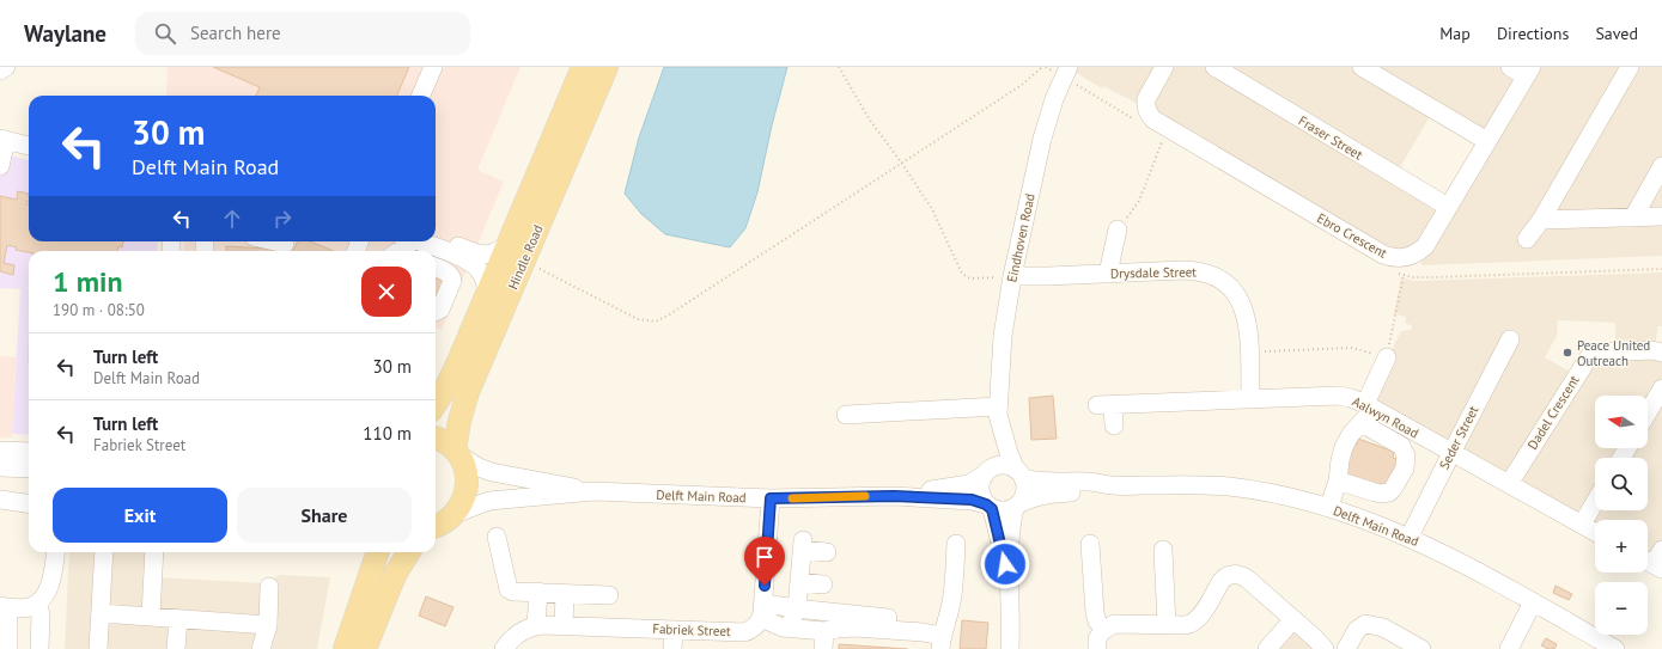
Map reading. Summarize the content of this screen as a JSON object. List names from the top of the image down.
{
  "streets": {
    "main road": ["Hindle Road"],
    "street": [
      "Fraser Street",
      "Ebro Crescent",
      "Eindhoven Road",
      "Drysdale Street",
      "Dadel Crescent",
      "Aalwyn Road",
      "Seder Street",
      "Delft Main Road",
      "Fabriek Street"
    ]
  },
  "crossings": [
    ["Fraser Street", "Ebro Crescent"],
    ["Eindhoven Road", "Drysdale Street"],
    ["Eindhoven Road", "Delft Main Road"],
    ["Hindle Road", "Delft Main Road"],
    ["Drysdale Street", "Aalwyn Road"],
    ["Dadel Crescent", "Aalwyn Road"],
    ["Aalwyn Road", "Seder Street"],
    ["Seder Street", "Delft Main Road"]
  ],
  "places": ["Peace United Outreach"],
  "north": "left",
  "page": {
    "header": "Waylane",
    "search": "Search here",
    "nav": ["Map", "Directions", "Saved"],
    "turn": ["30 m", "Delft Main Road"],
    "heading": ["1 min", "190 m · 08:50"],
    "list": [
      {
        "name": "Turn left",
        "note": "Delft Main Road",
        "value": "30 m"
      },
      {
        "name": "Turn left",
        "note": "Fabriek Street",
        "value": "110 m"
      }
    ],
    "map_buttons": ["+", "−"],
    "buttons": ["Exit", "Share"]
  }
}
